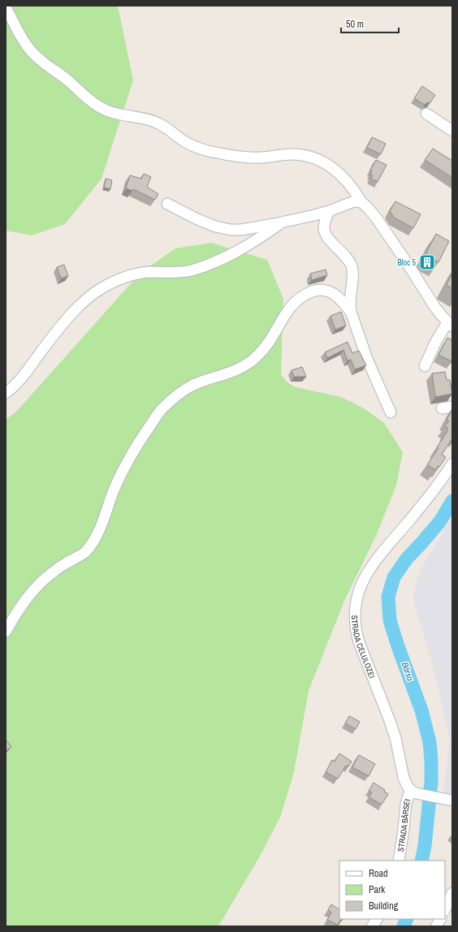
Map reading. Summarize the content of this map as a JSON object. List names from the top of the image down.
{
  "streets": {
    "street": ["STRADA CELULOZEI", "STRADA BÂRSEI"]
  },
  "crossings": [
    ["STRADA CELULOZEI", "STRADA BÂRSEI"]
  ],
  "water": ["Bârsa"],
  "places": {
    "building": ["Bloc 5"]
  },
  "legend": ["Road", "Park", "Building"],
  "scale_bar": "50 m"
}
